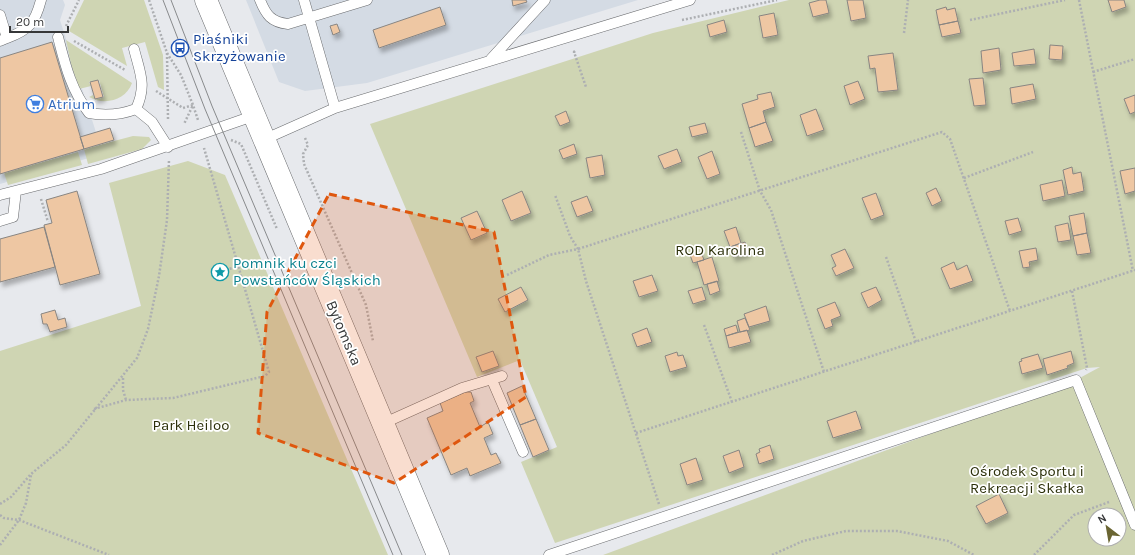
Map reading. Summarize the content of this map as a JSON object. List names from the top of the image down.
{
  "streets": {
    "main road": ["Bytomska"]
  },
  "parks": ["ROD Karolina", "Park Heiloo", "Ośrodek Sportu i Rekreacji Skałka"],
  "places": {
    "bus stop": ["Piaśniki Skrzyżowanie"],
    "supermarket": ["Atrium"],
    "place": ["Pomnik ku czci Powstańców Śląskich"]
  },
  "scale_bar": "20 m",
  "north": "top left"
}
